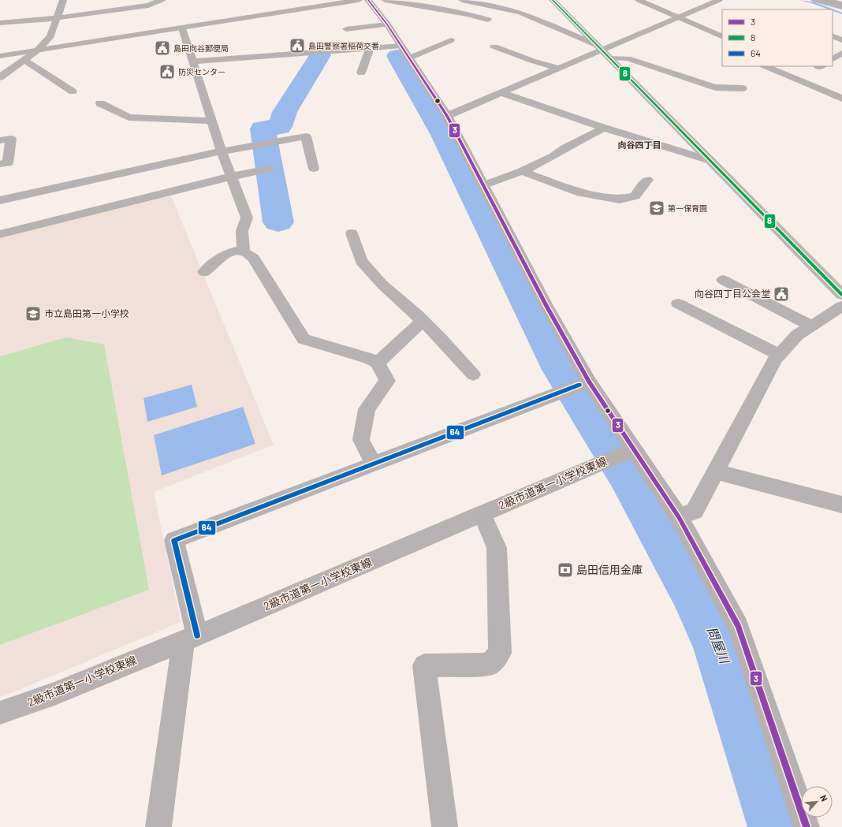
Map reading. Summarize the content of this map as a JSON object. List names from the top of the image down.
{
  "streets": {
    "street": ["2級市道第一小学校東線"]
  },
  "districts": ["向谷四丁目"],
  "water": ["問屋川"],
  "places": {
    "public building": [
      "島田警察署稲荷交番",
      "島田向谷郵便局",
      "防災センター",
      "向谷四丁目公会堂"
    ],
    "school or university": ["第一保育園", "市立島田第一小学校"],
    "bank": ["島田信用金庫"]
  },
  "lines": ["transit line 3", "transit line 8", "transit line 64"],
  "legend": ["3", "8", "64"],
  "north": "top right"
}
